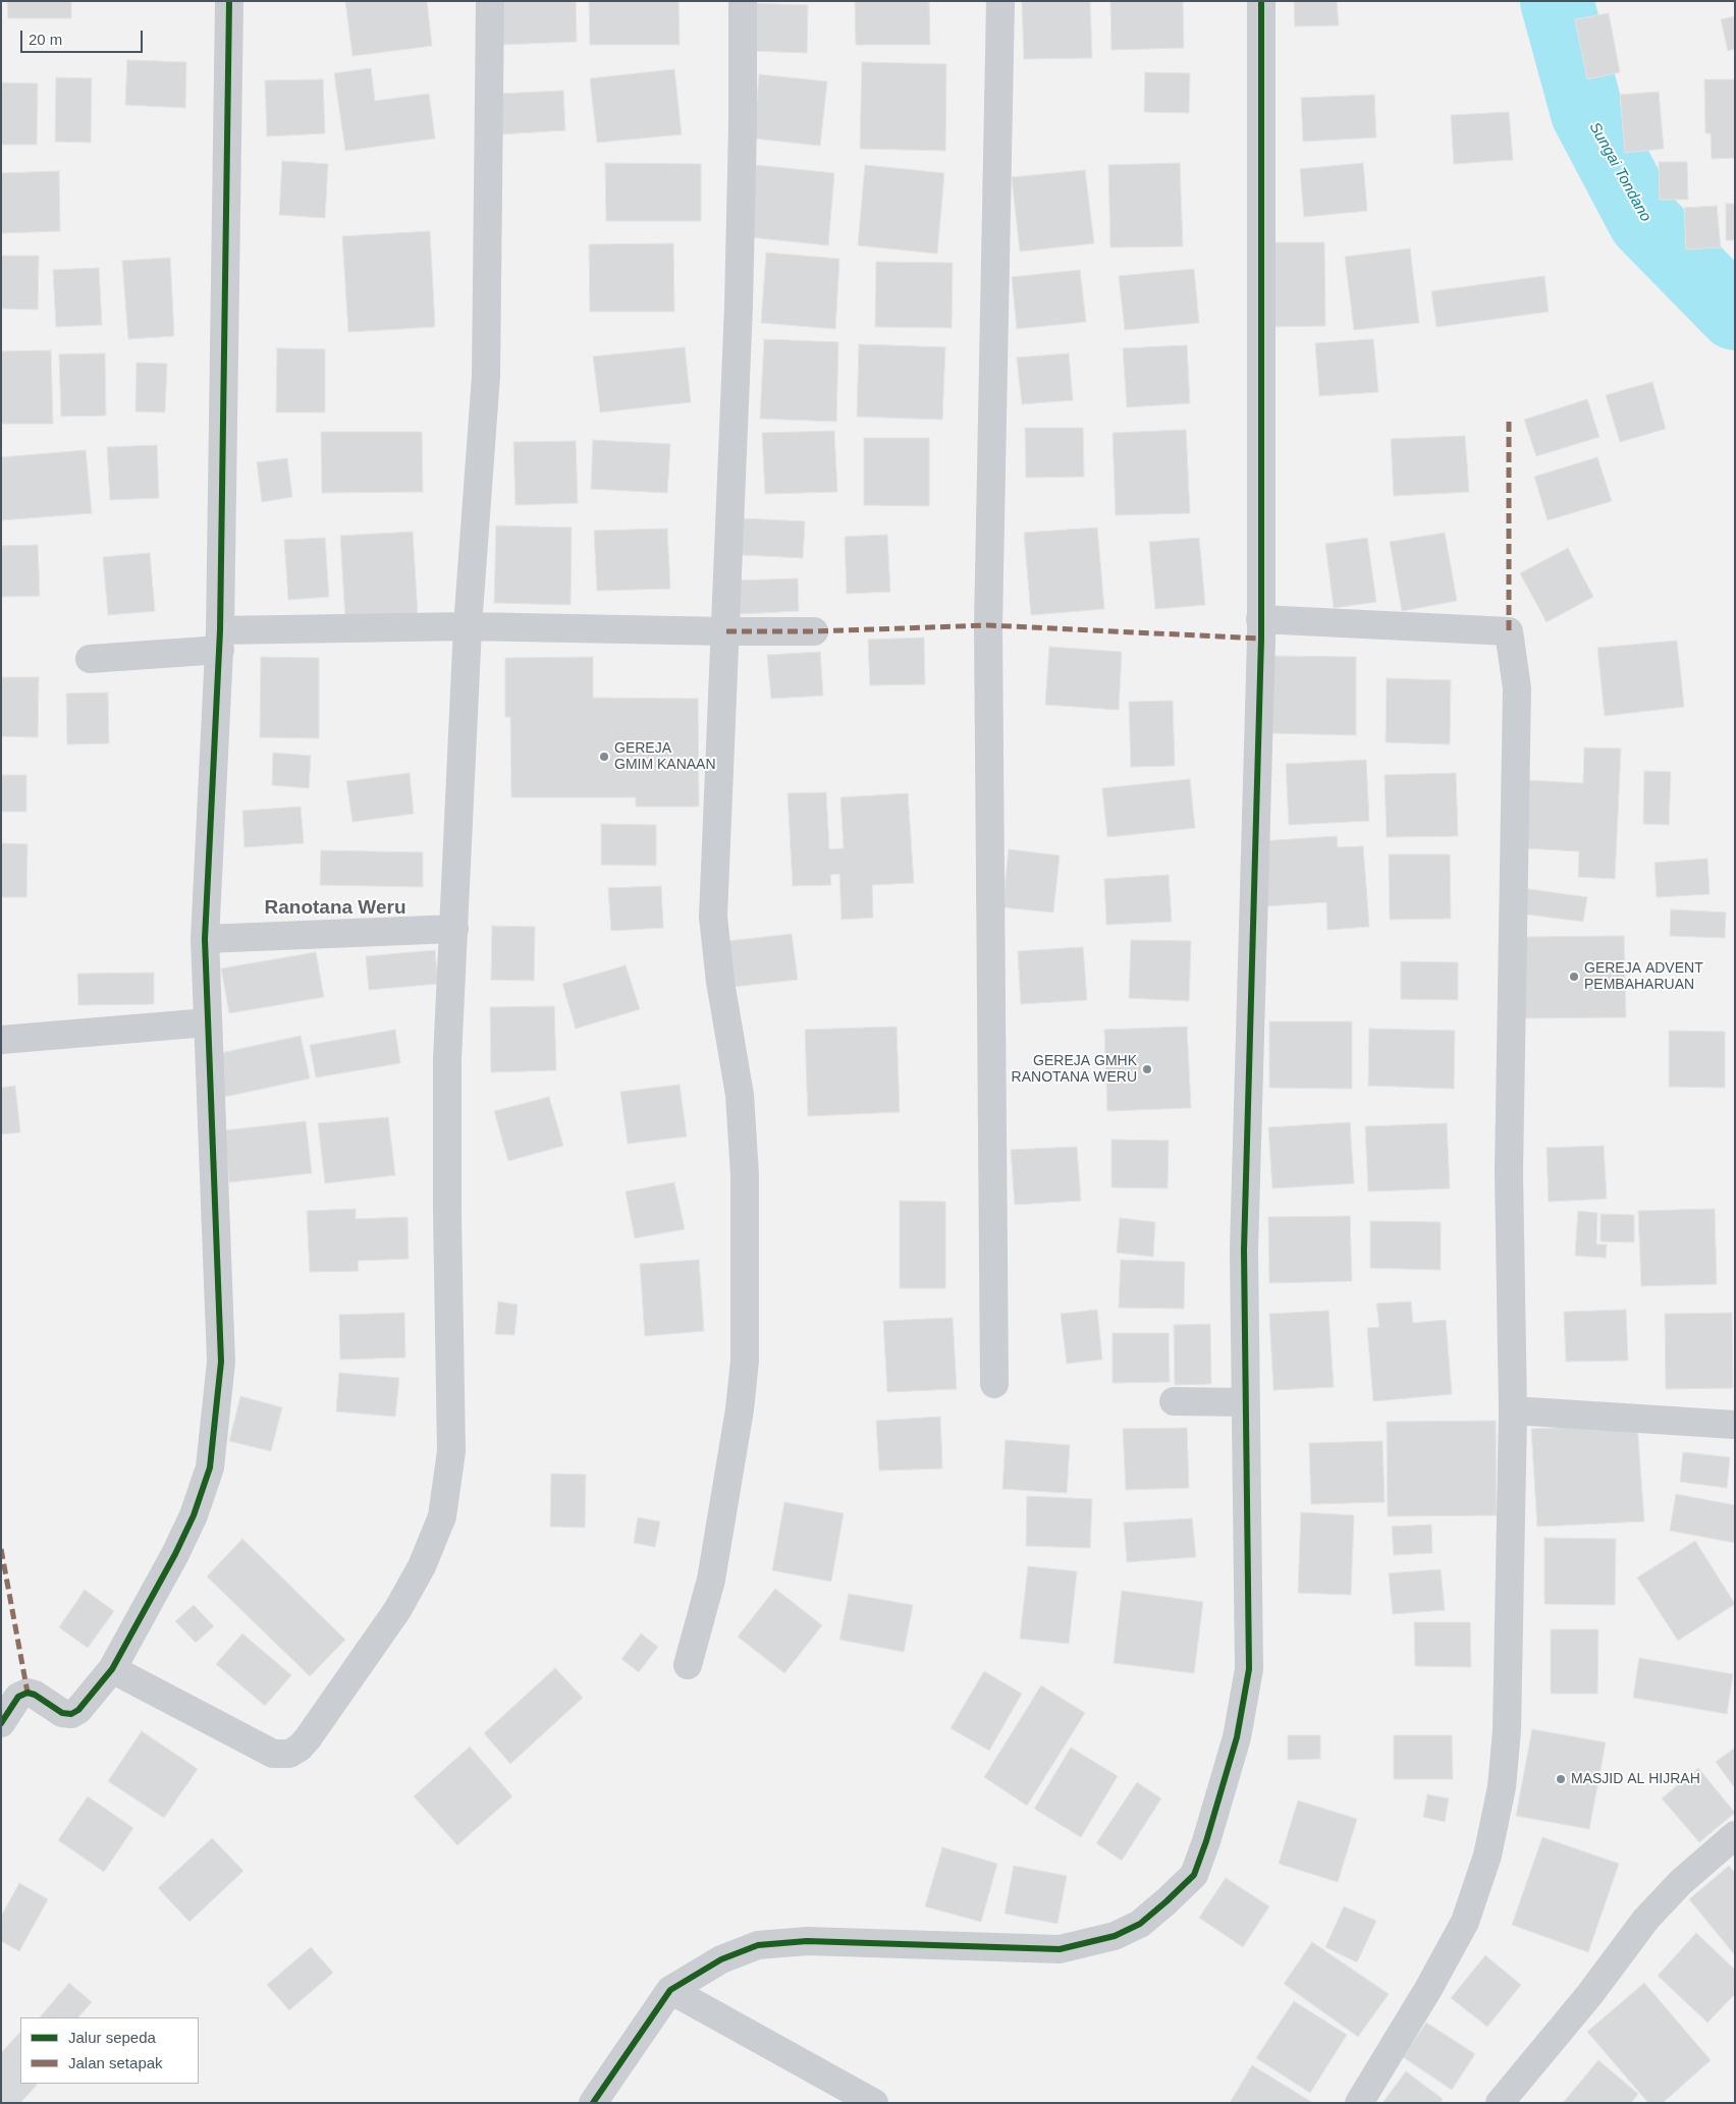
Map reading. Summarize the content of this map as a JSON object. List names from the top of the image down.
{
  "districts": ["Ranotana Weru"],
  "water": ["Sungai Tondano"],
  "places": [
    "GEREJA GMIM KANAAN",
    "GEREJA ADVENT PEMBAHARUAN",
    "GEREJA GMHK RANOTANA WERU",
    "MASJID AL HIJRAH"
  ],
  "legend": ["Jalur sepeda", "Jalan setapak"],
  "scale_bar": "20 m"
}
